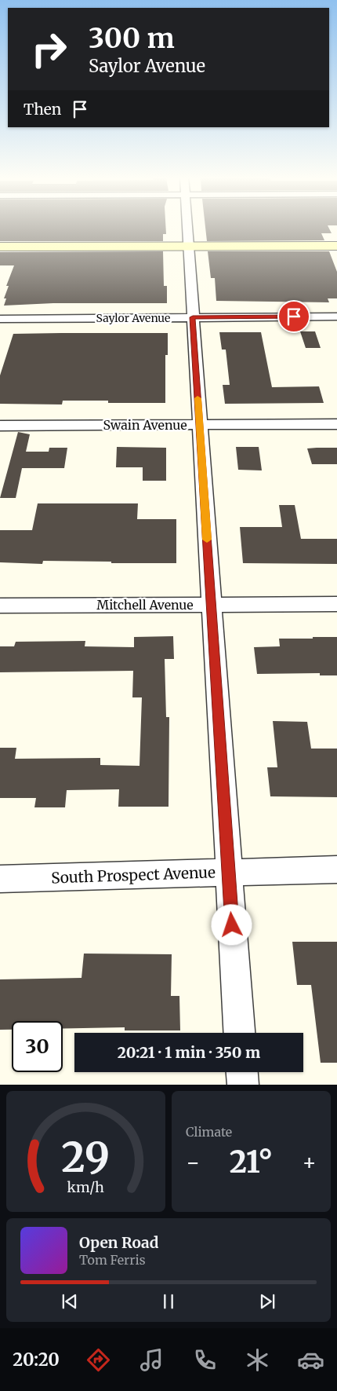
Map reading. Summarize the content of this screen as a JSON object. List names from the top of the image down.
{
  "streets": {
    "street": [
      "Saylor Avenue",
      "Swain Avenue",
      "Mitchell Avenue",
      "South Prospect Avenue"
    ]
  },
  "page": {
    "turn": ["300 m", "Saylor Avenue"],
    "then": "Then",
    "limit": "30",
    "trip": "20:21 · 1 min · 350 m",
    "tile": "Climate",
    "heat": ["−", "21°", "+"],
    "song": ["Open Road", "Tom Ferris"],
    "tabs": "20:20",
    "gauge": ["29", "km/h"]
  }
}
